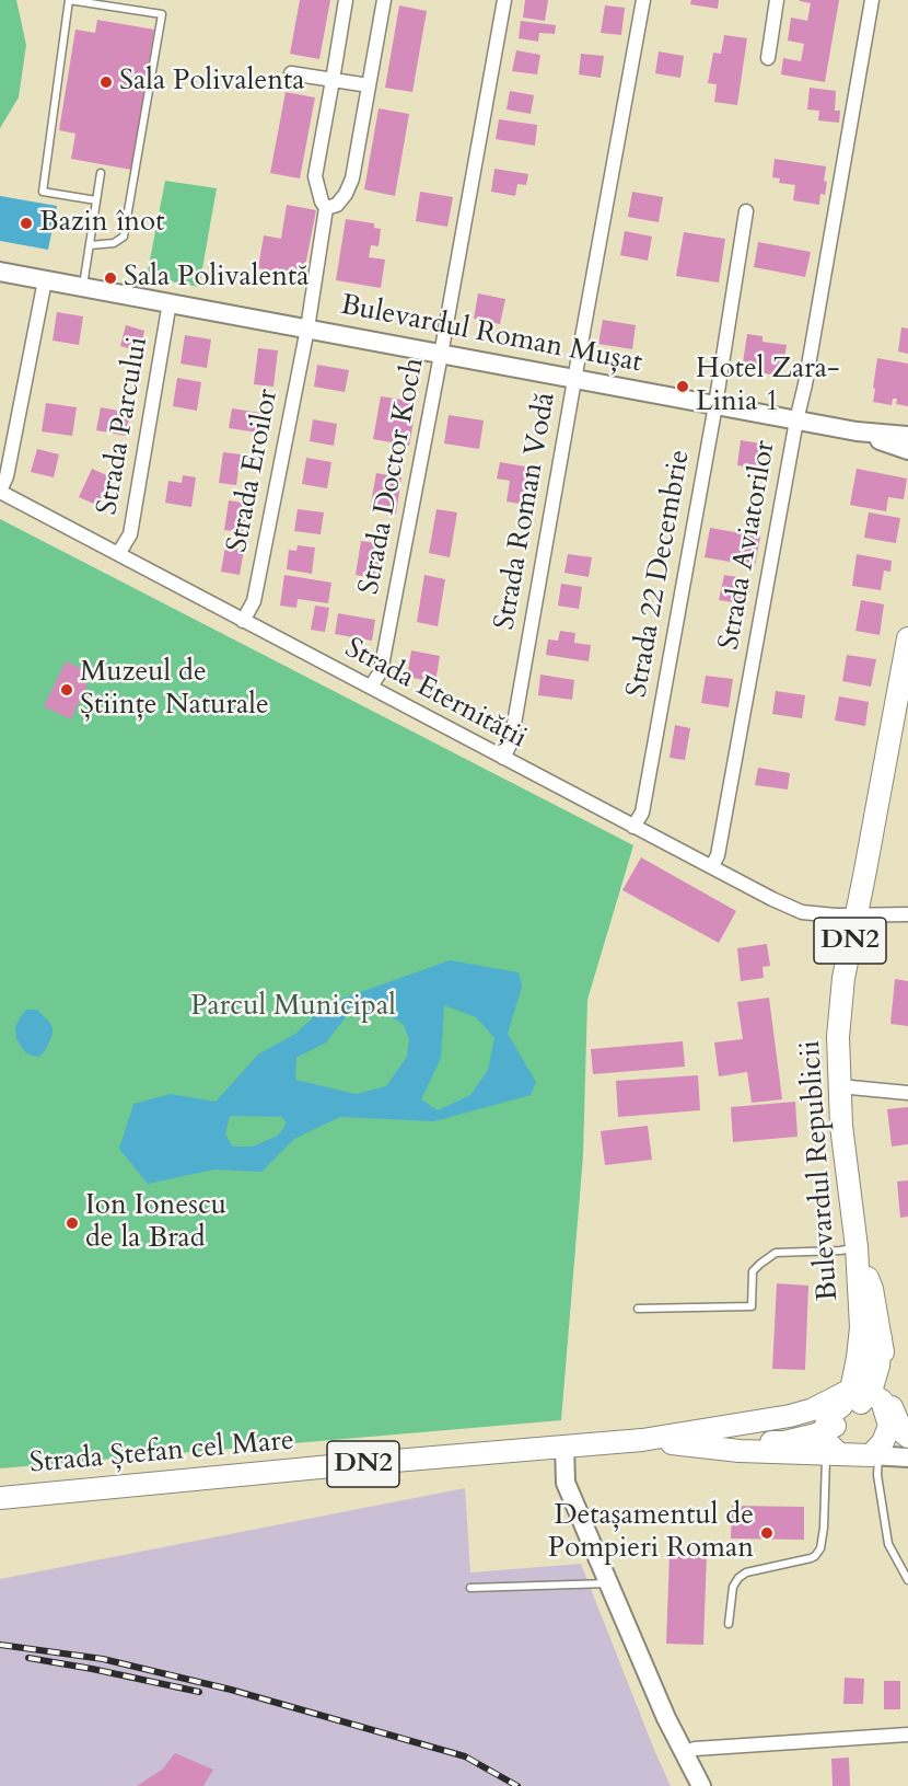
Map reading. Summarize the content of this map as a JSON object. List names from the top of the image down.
{
  "streets": {
    "main road": ["DN2", "Bulevardul Republicii", "Strada Ștefan cel Mare"],
    "street": [
      "Bulevardul Roman Mușat",
      "Strada Parcului",
      "Strada Eroilor",
      "Strada Doctor Koch",
      "Strada Roman Vodă",
      "Strada Aviatorilor",
      "Strada 22 Decembrie",
      "Strada Eternității"
    ]
  },
  "crossings": [
    ["Bulevardul Roman Mușat", "Strada Parcului"],
    ["Bulevardul Roman Mușat", "Strada Eroilor"],
    ["Bulevardul Roman Mușat", "Strada Doctor Koch"],
    ["Bulevardul Roman Mușat", "Strada Roman Vodă"],
    ["Bulevardul Roman Mușat", "Strada Aviatorilor"],
    ["Bulevardul Roman Mușat", "Strada 22 Decembrie"],
    ["Strada Parcului", "Strada Eternității"],
    ["Strada Eroilor", "Strada Eternității"],
    ["Strada Doctor Koch", "Strada Eternității"],
    ["Strada Roman Vodă", "Strada Eternității"],
    ["Strada Aviatorilor", "Strada Eternității"],
    ["Strada 22 Decembrie", "Strada Eternității"],
    ["Strada Eternității", "Bulevardul Republicii"],
    ["DN2", "Bulevardul Republicii"],
    ["DN2", "Strada Ștefan cel Mare"]
  ],
  "parks": ["Parcul Municipal"],
  "places": [
    "Sala Polivalenta",
    "Bazin înot",
    "Sala Polivalentă",
    "Hotel Zara- Linia 1",
    "Muzeul de Științe Naturale",
    "Ion Ionescu de la Brad",
    "Detașamentul de Pompieri Roman"
  ]
}
